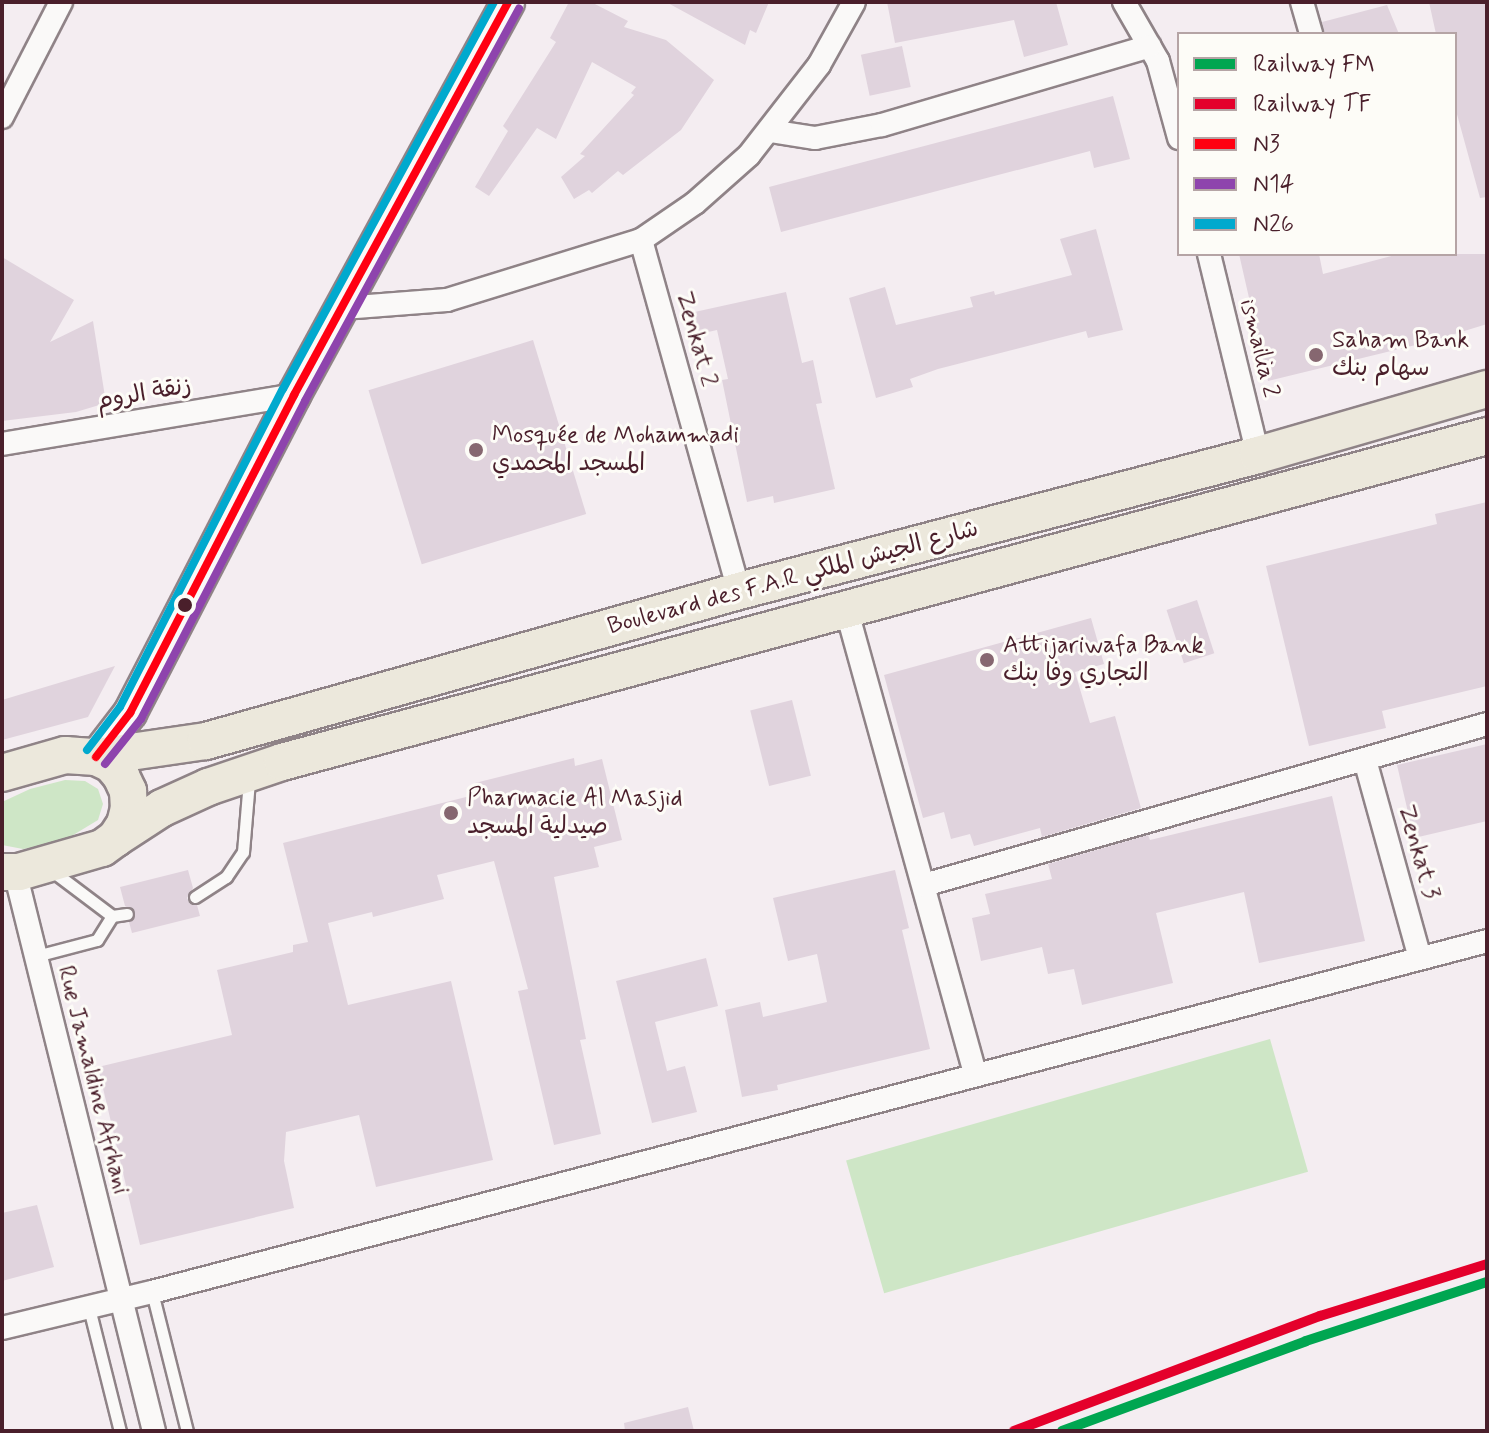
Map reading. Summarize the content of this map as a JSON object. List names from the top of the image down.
{
  "streets": {
    "main road": ["Boulevard des F.A.R شارع الجيش الملكي"],
    "street": [
      "Zenkat 2",
      "ismailia 2",
      "زنقة الروم",
      "Zenkat 3",
      "Rue Jamaldine Afrhani"
    ]
  },
  "crossings": [
    ["Zenkat 2", "Boulevard des F.A.R شارع الجيش الملكي"],
    ["ismailia 2", "Boulevard des F.A.R شارع الجيش الملكي"],
    ["Boulevard des F.A.R شارع الجيش الملكي", "Rue Jamaldine Afrhani"]
  ],
  "places": [
    "Saham Bank سهام بنك",
    "Mosquée de Mohammadi المسجد المحمدي",
    "Attijariwafa Bank التجاري وفا بنك",
    "Pharmacie Al Masjid صيدلية المسجد"
  ],
  "lines": [
    "transit line N3",
    "transit line N26",
    "transit line N14",
    "rail line TF",
    "rail line FM"
  ],
  "legend": [
    "Railway FM",
    "Railway TF",
    "N3",
    "N14",
    "N26"
  ]
}
